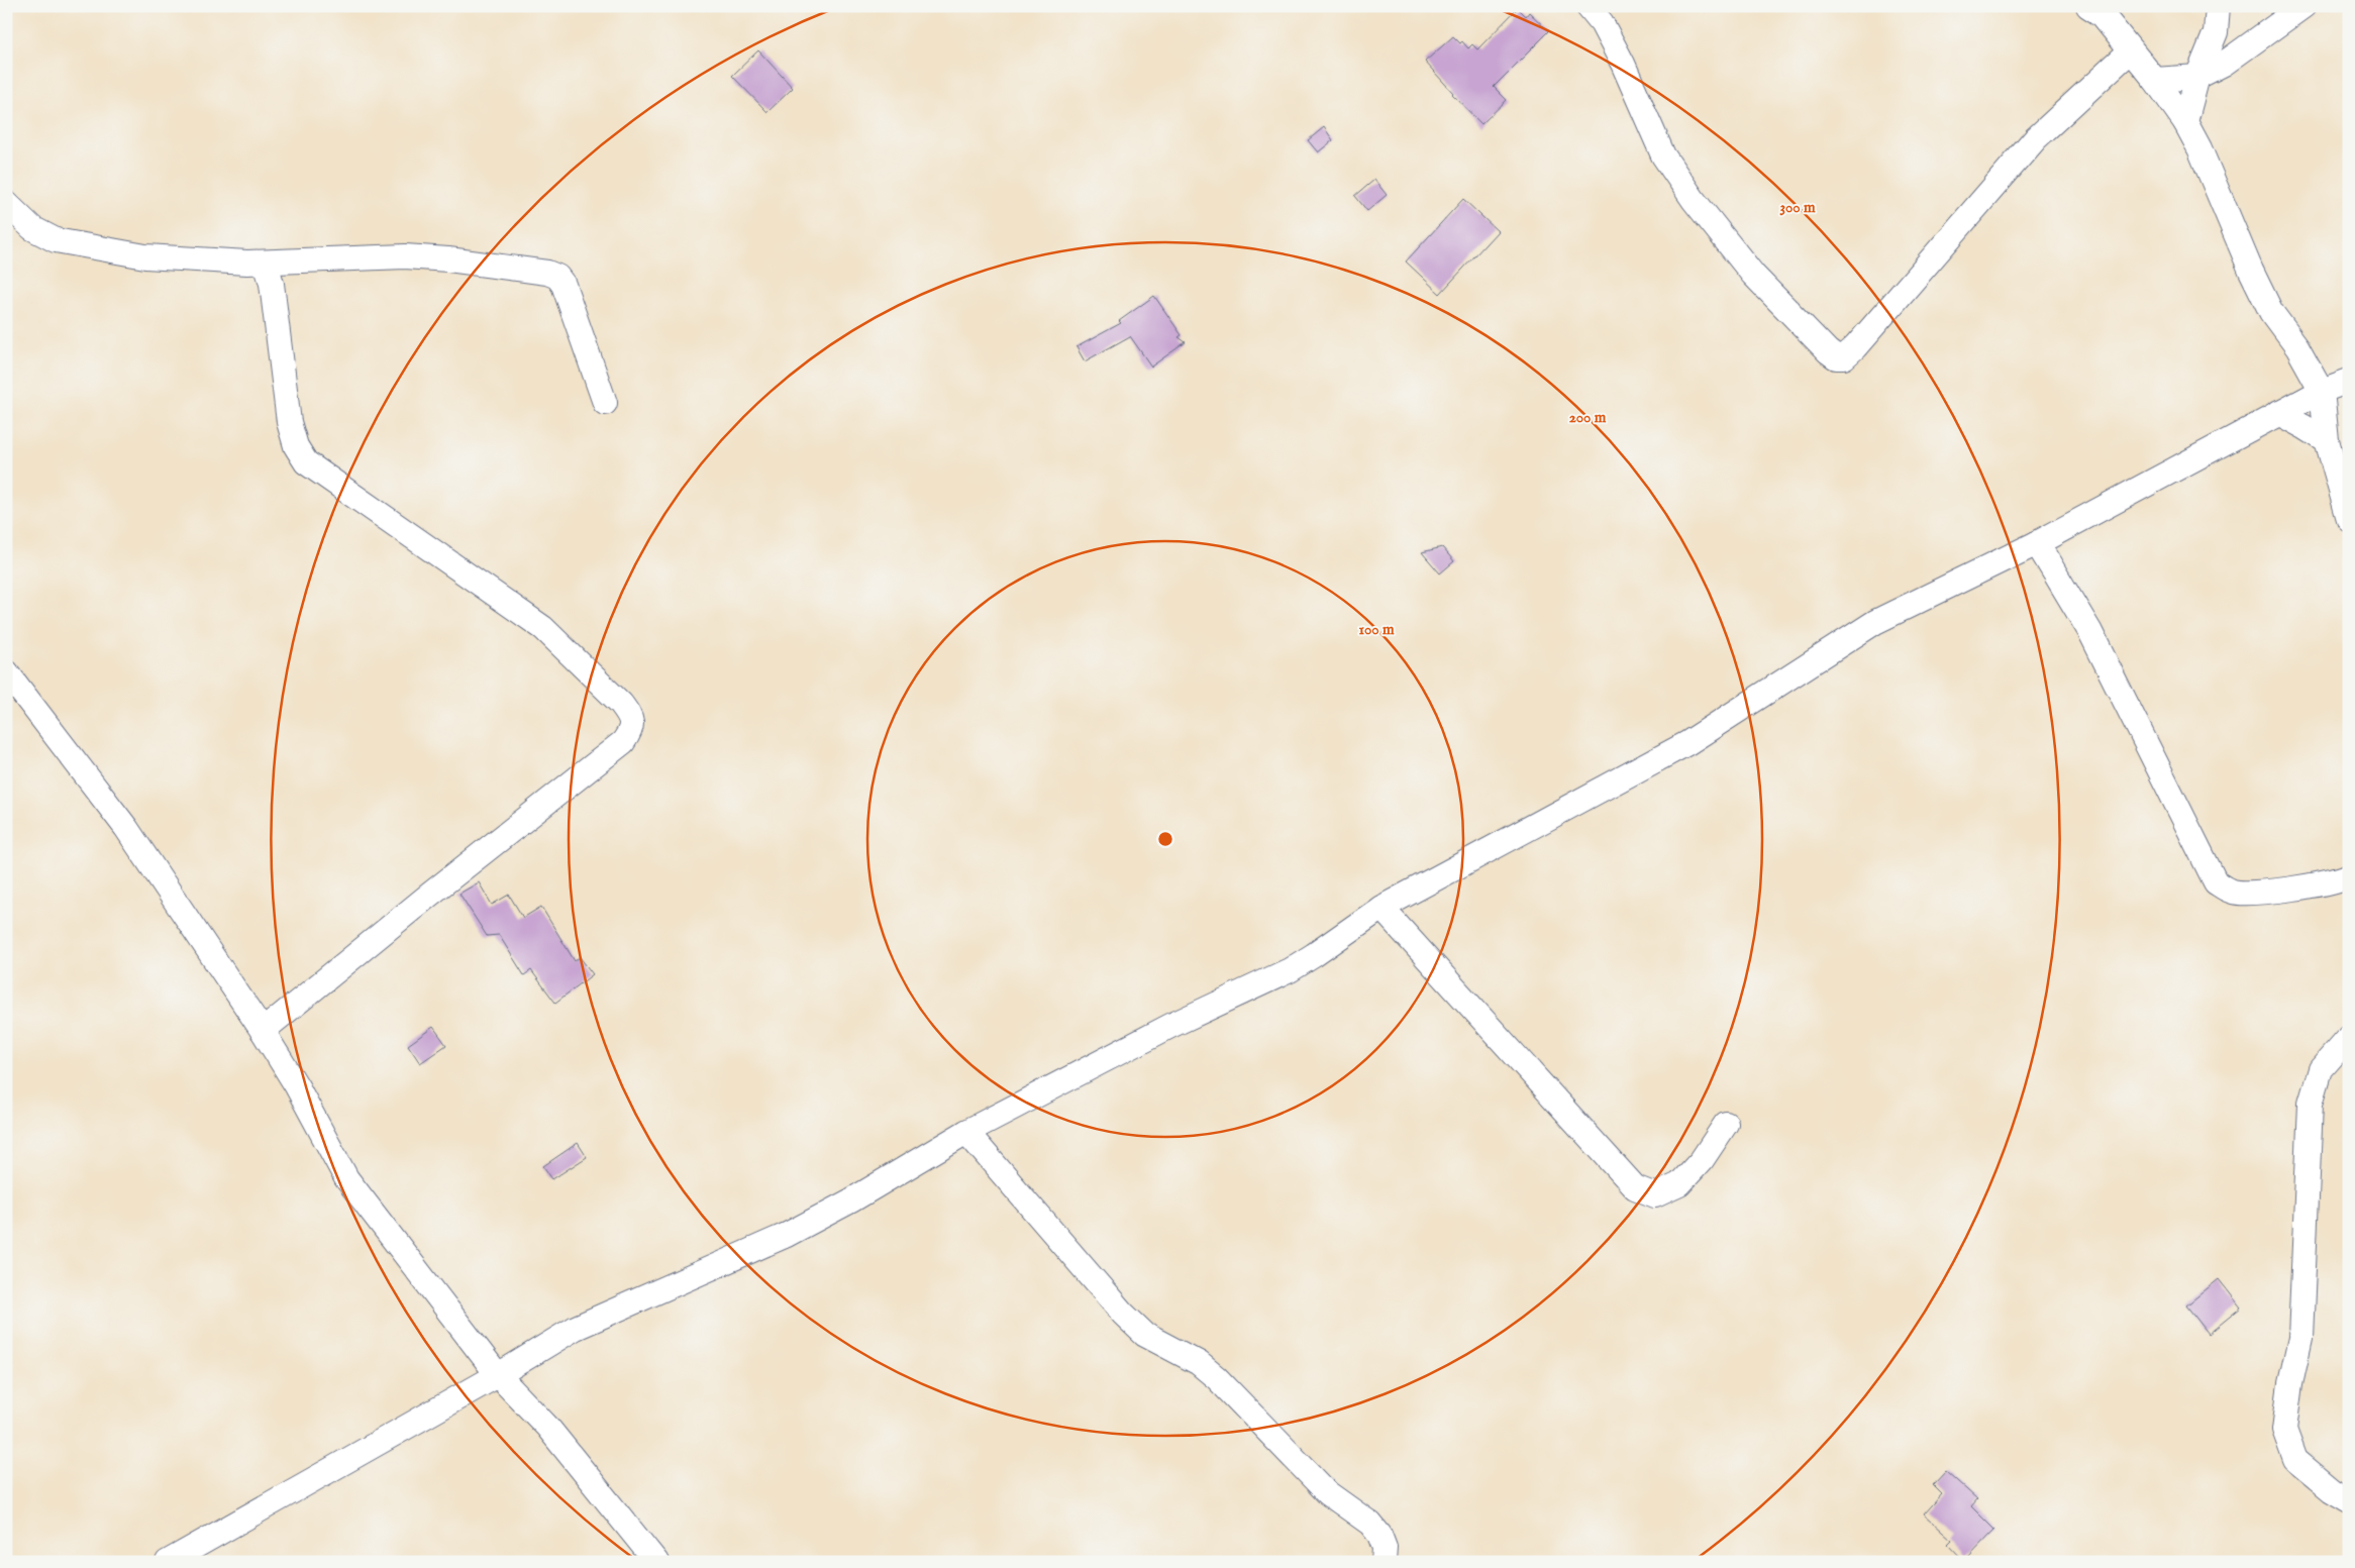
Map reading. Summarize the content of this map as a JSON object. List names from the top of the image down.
{
  "rings": ["300 m", "200 m", "100 m"]
}
